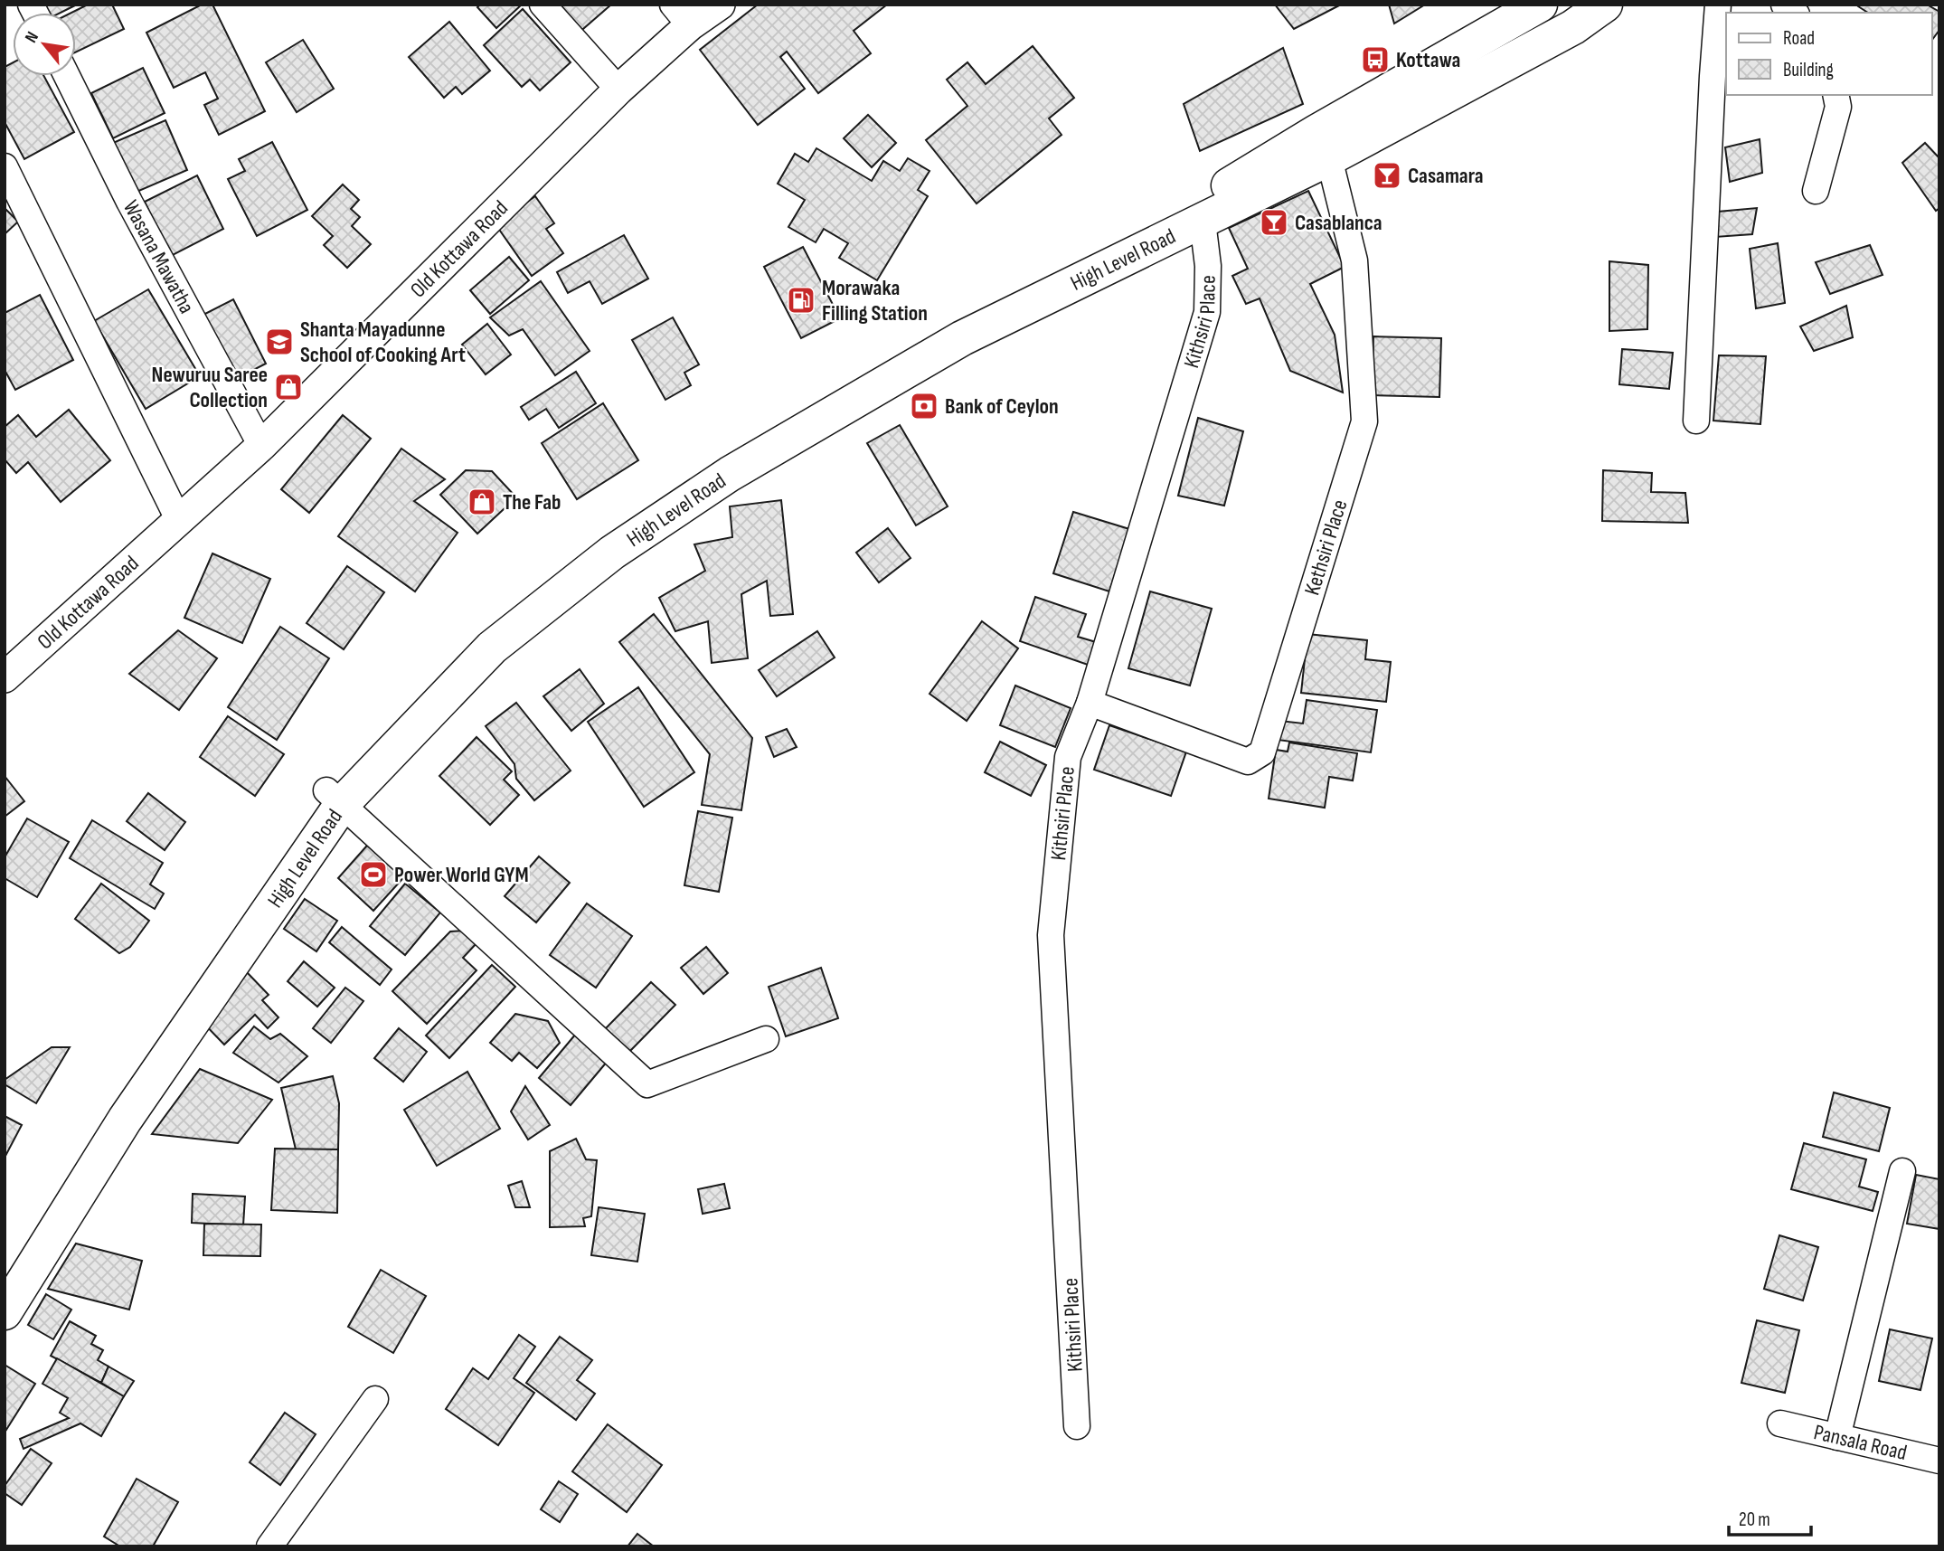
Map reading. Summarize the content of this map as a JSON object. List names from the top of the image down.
{
  "streets": {
    "highway": ["High Level Road"],
    "street": [
      "Old Kottawa Road",
      "Wasana Mawatha",
      "Kithsiri Place",
      "Kethsiri Place",
      "Pansala Road"
    ]
  },
  "crossings": [
    ["Old Kottawa Road", "Wasana Mawatha"],
    ["High Level Road", "Kithsiri Place"],
    ["High Level Road", "Kethsiri Place"],
    ["Kithsiri Place", "Kethsiri Place"]
  ],
  "places": {
    "bus stop": ["Kottawa"],
    "bar": ["Casamara", "Casablanca"],
    "fuel station": ["Morawaka Filling Station"],
    "school or university": ["Shanta Mayadunne School of Cooking Art"],
    "shop": ["Newuruu Saree Collection", "The Fab"],
    "bank": ["Bank of Ceylon"],
    "sports": ["Power World GYM"]
  },
  "legend": ["Road", "Building"],
  "scale_bar": "20 m",
  "north": "top left"
}
